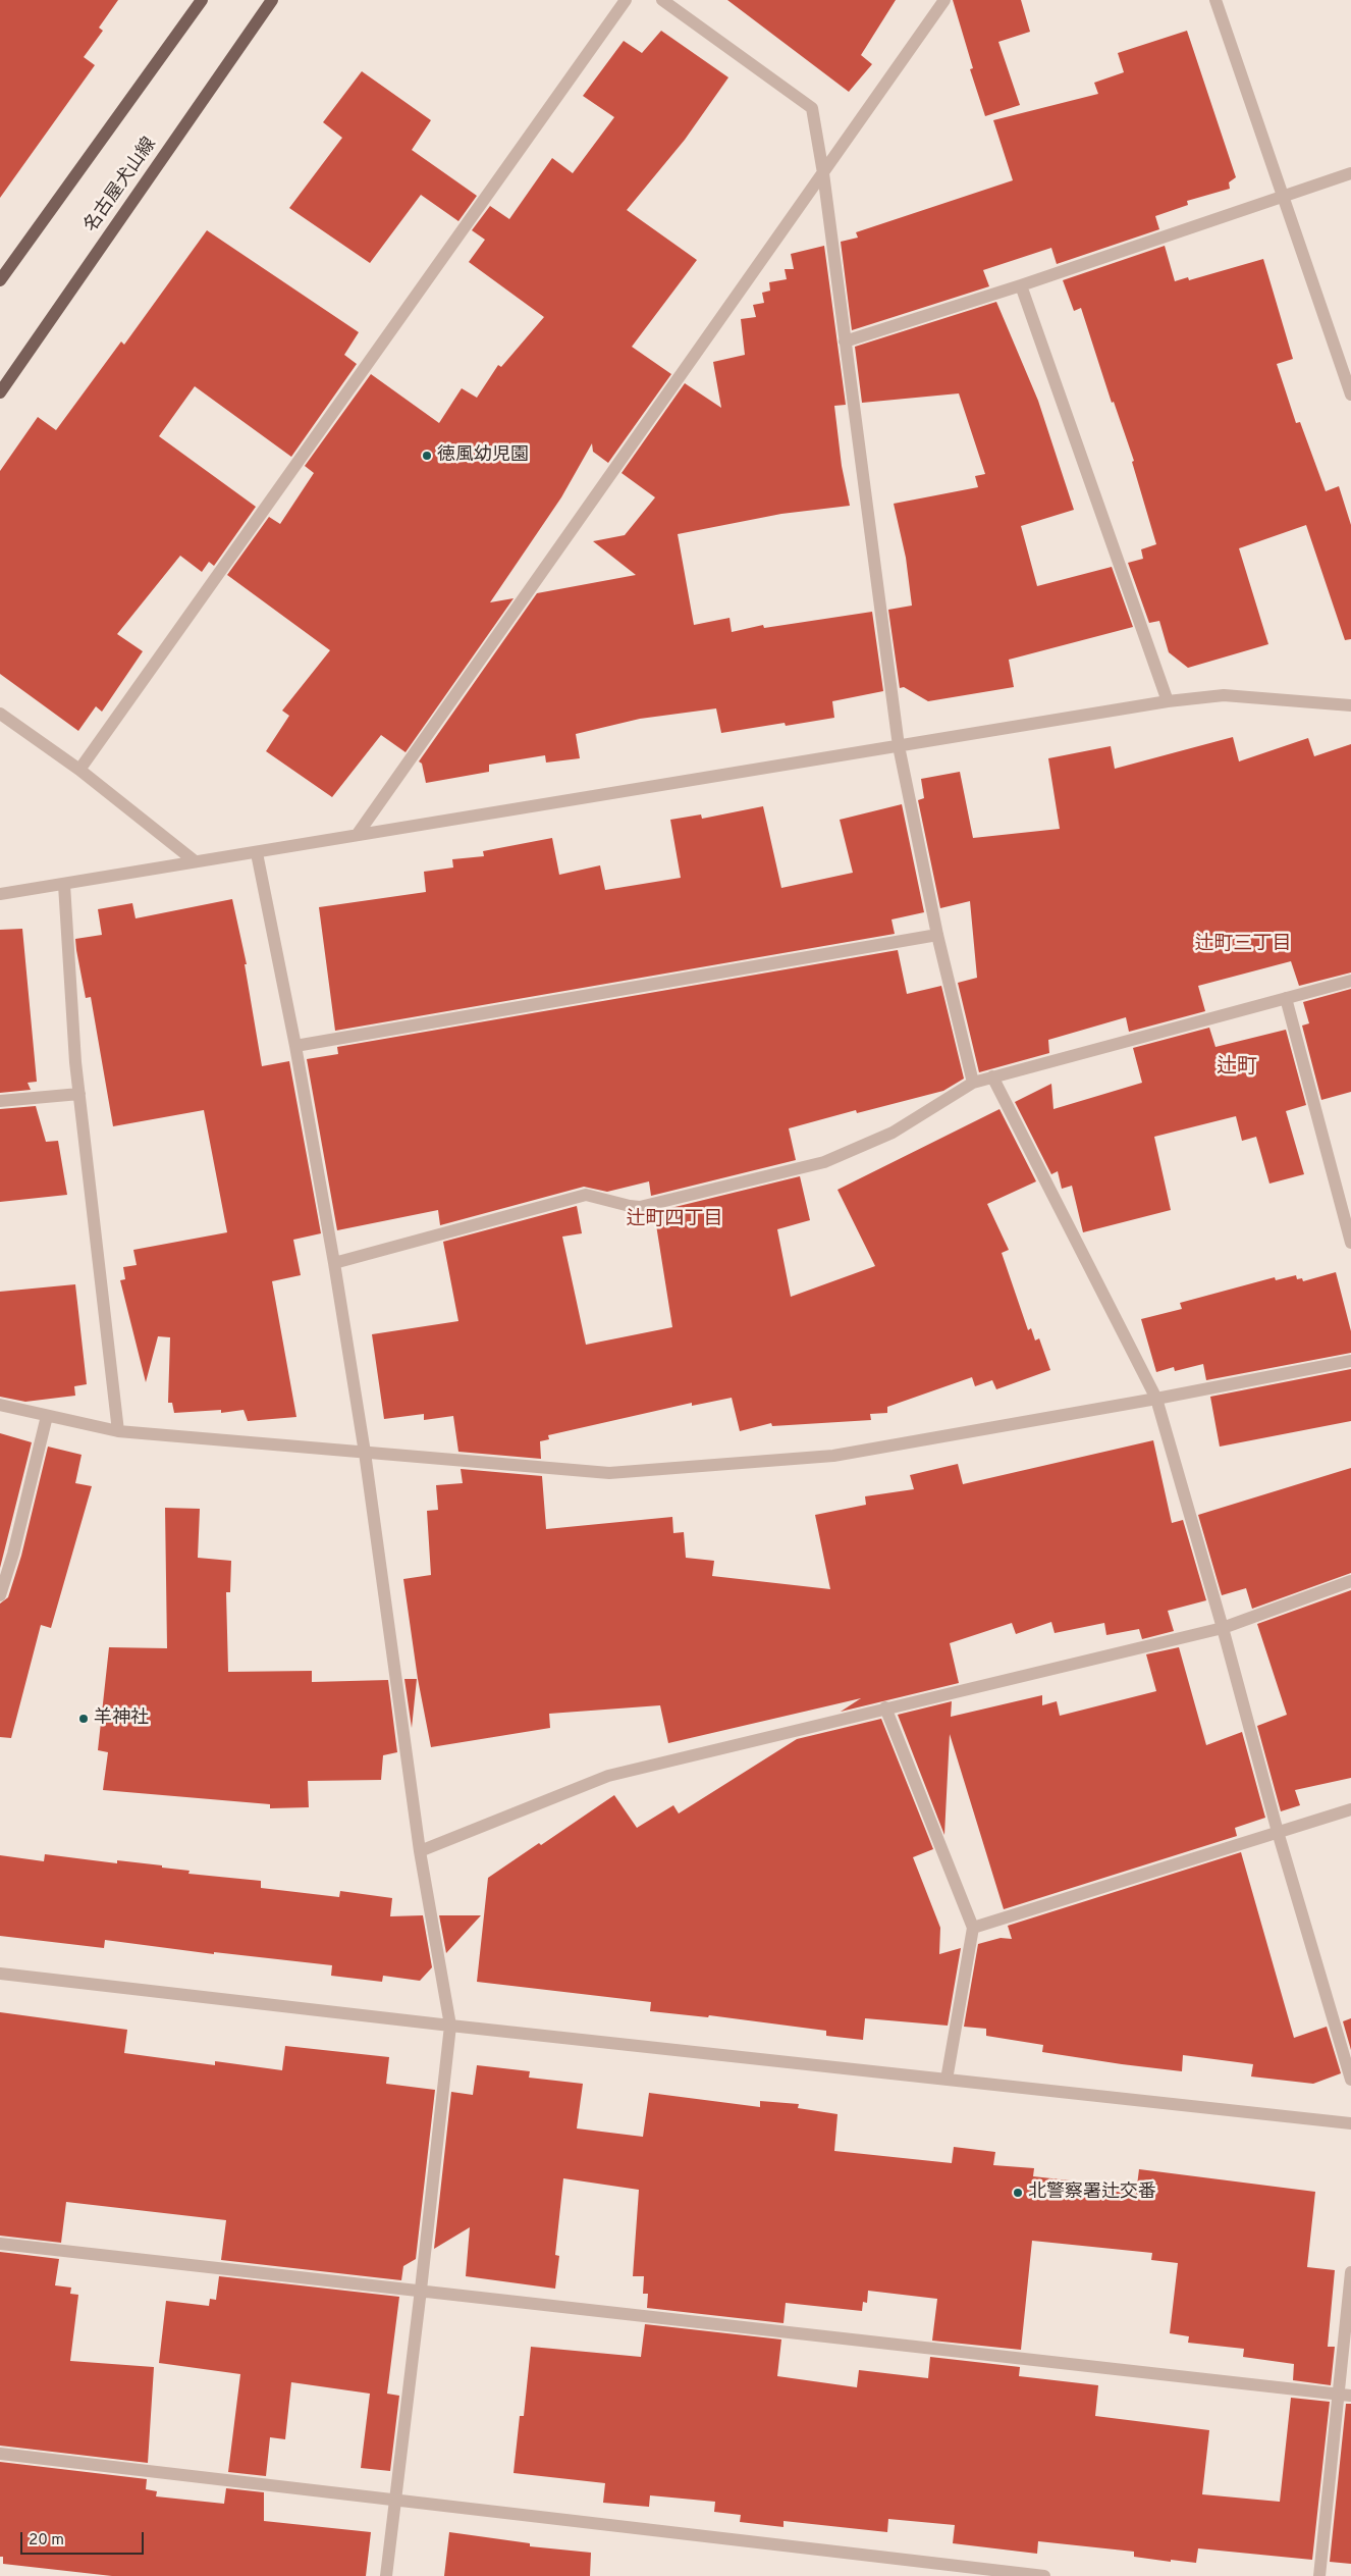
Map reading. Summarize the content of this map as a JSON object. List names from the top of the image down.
{
  "streets": {
    "main road": ["名古屋犬山線"]
  },
  "districts": ["辻町三丁目", "辻町", "辻町四丁目"],
  "places": ["徳風幼児園", "羊神社", "北警察署辻交番"],
  "scale_bar": "20 m"
}
